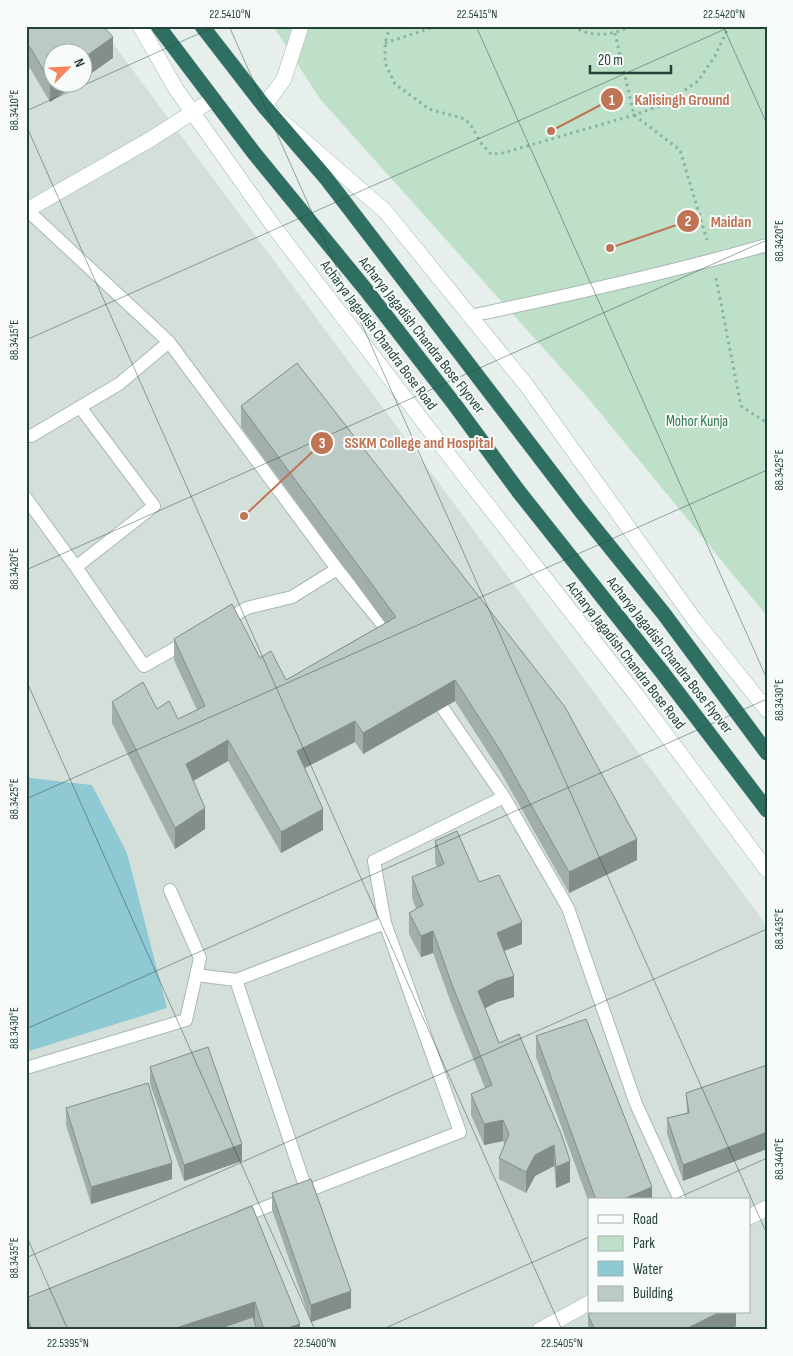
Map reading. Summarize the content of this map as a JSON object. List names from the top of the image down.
{
  "streets": {
    "highway": ["Acharya Jagadish Chandra Bose Flyover"],
    "main road": ["Acharya Jagadish Chandra Bose Road"]
  },
  "parks": ["Mohor Kunja"],
  "places": ["Kalisingh Ground", "Maidan", "SSKM College and Hospital"],
  "legend": [
    "Road",
    "Park",
    "Water",
    "Building"
  ],
  "scale_bar": "20 m",
  "north": "top right",
  "coordinates": [
    "22.5410°N",
    "22.5415°N",
    "22.5420°N",
    "88.3410°E",
    "88.3420°E",
    "88.3415°E",
    "88.3425°E",
    "88.3430°E",
    "88.3435°E",
    "88.3440°E",
    "22.5395°N",
    "22.5400°N",
    "22.5405°N"
  ]
}
